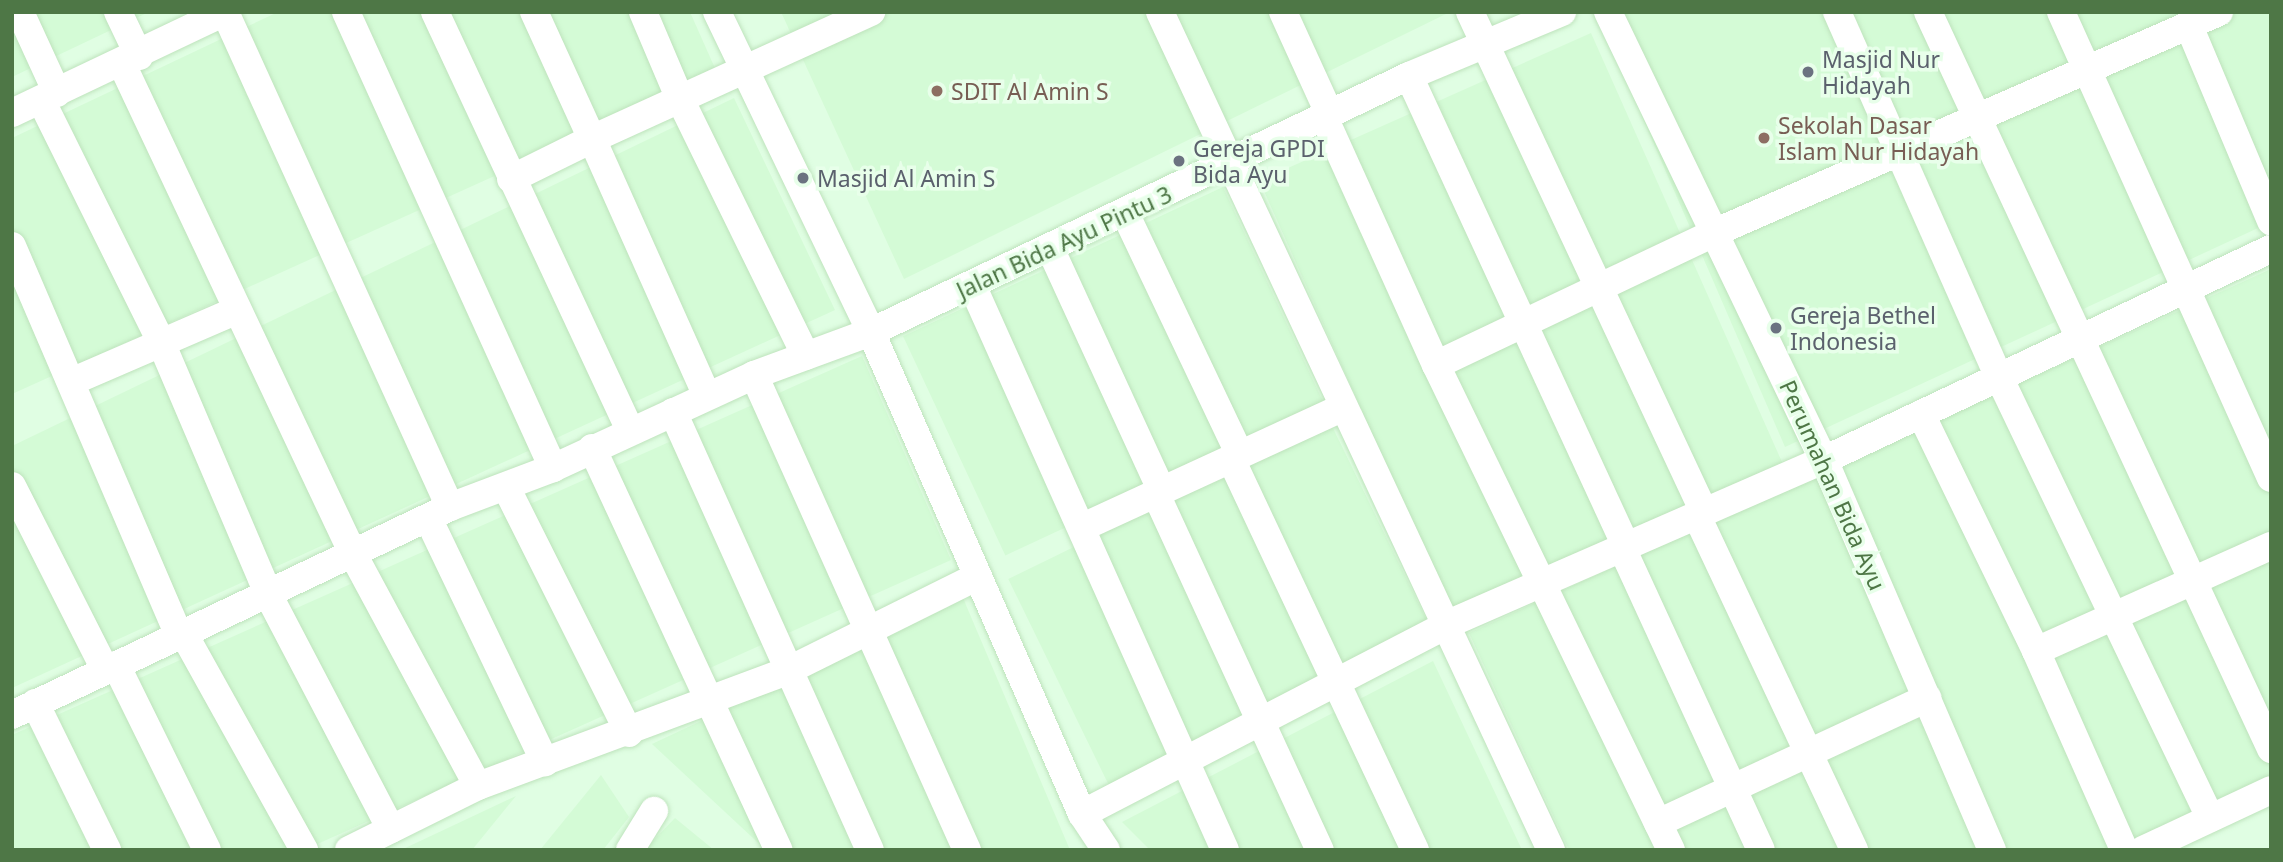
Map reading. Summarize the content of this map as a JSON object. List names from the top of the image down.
{
  "streets": {
    "street": ["Jalan Bida Ayu Pintu 3", "Perumahan Bida Ayu"]
  },
  "places": [
    "Masjid Nur Hidayah",
    "SDIT Al Amin S",
    "Sekolah Dasar Islam Nur Hidayah",
    "Gereja GPDI Bida Ayu",
    "Masjid Al Amin S",
    "Gereja Bethel Indonesia"
  ]
}
